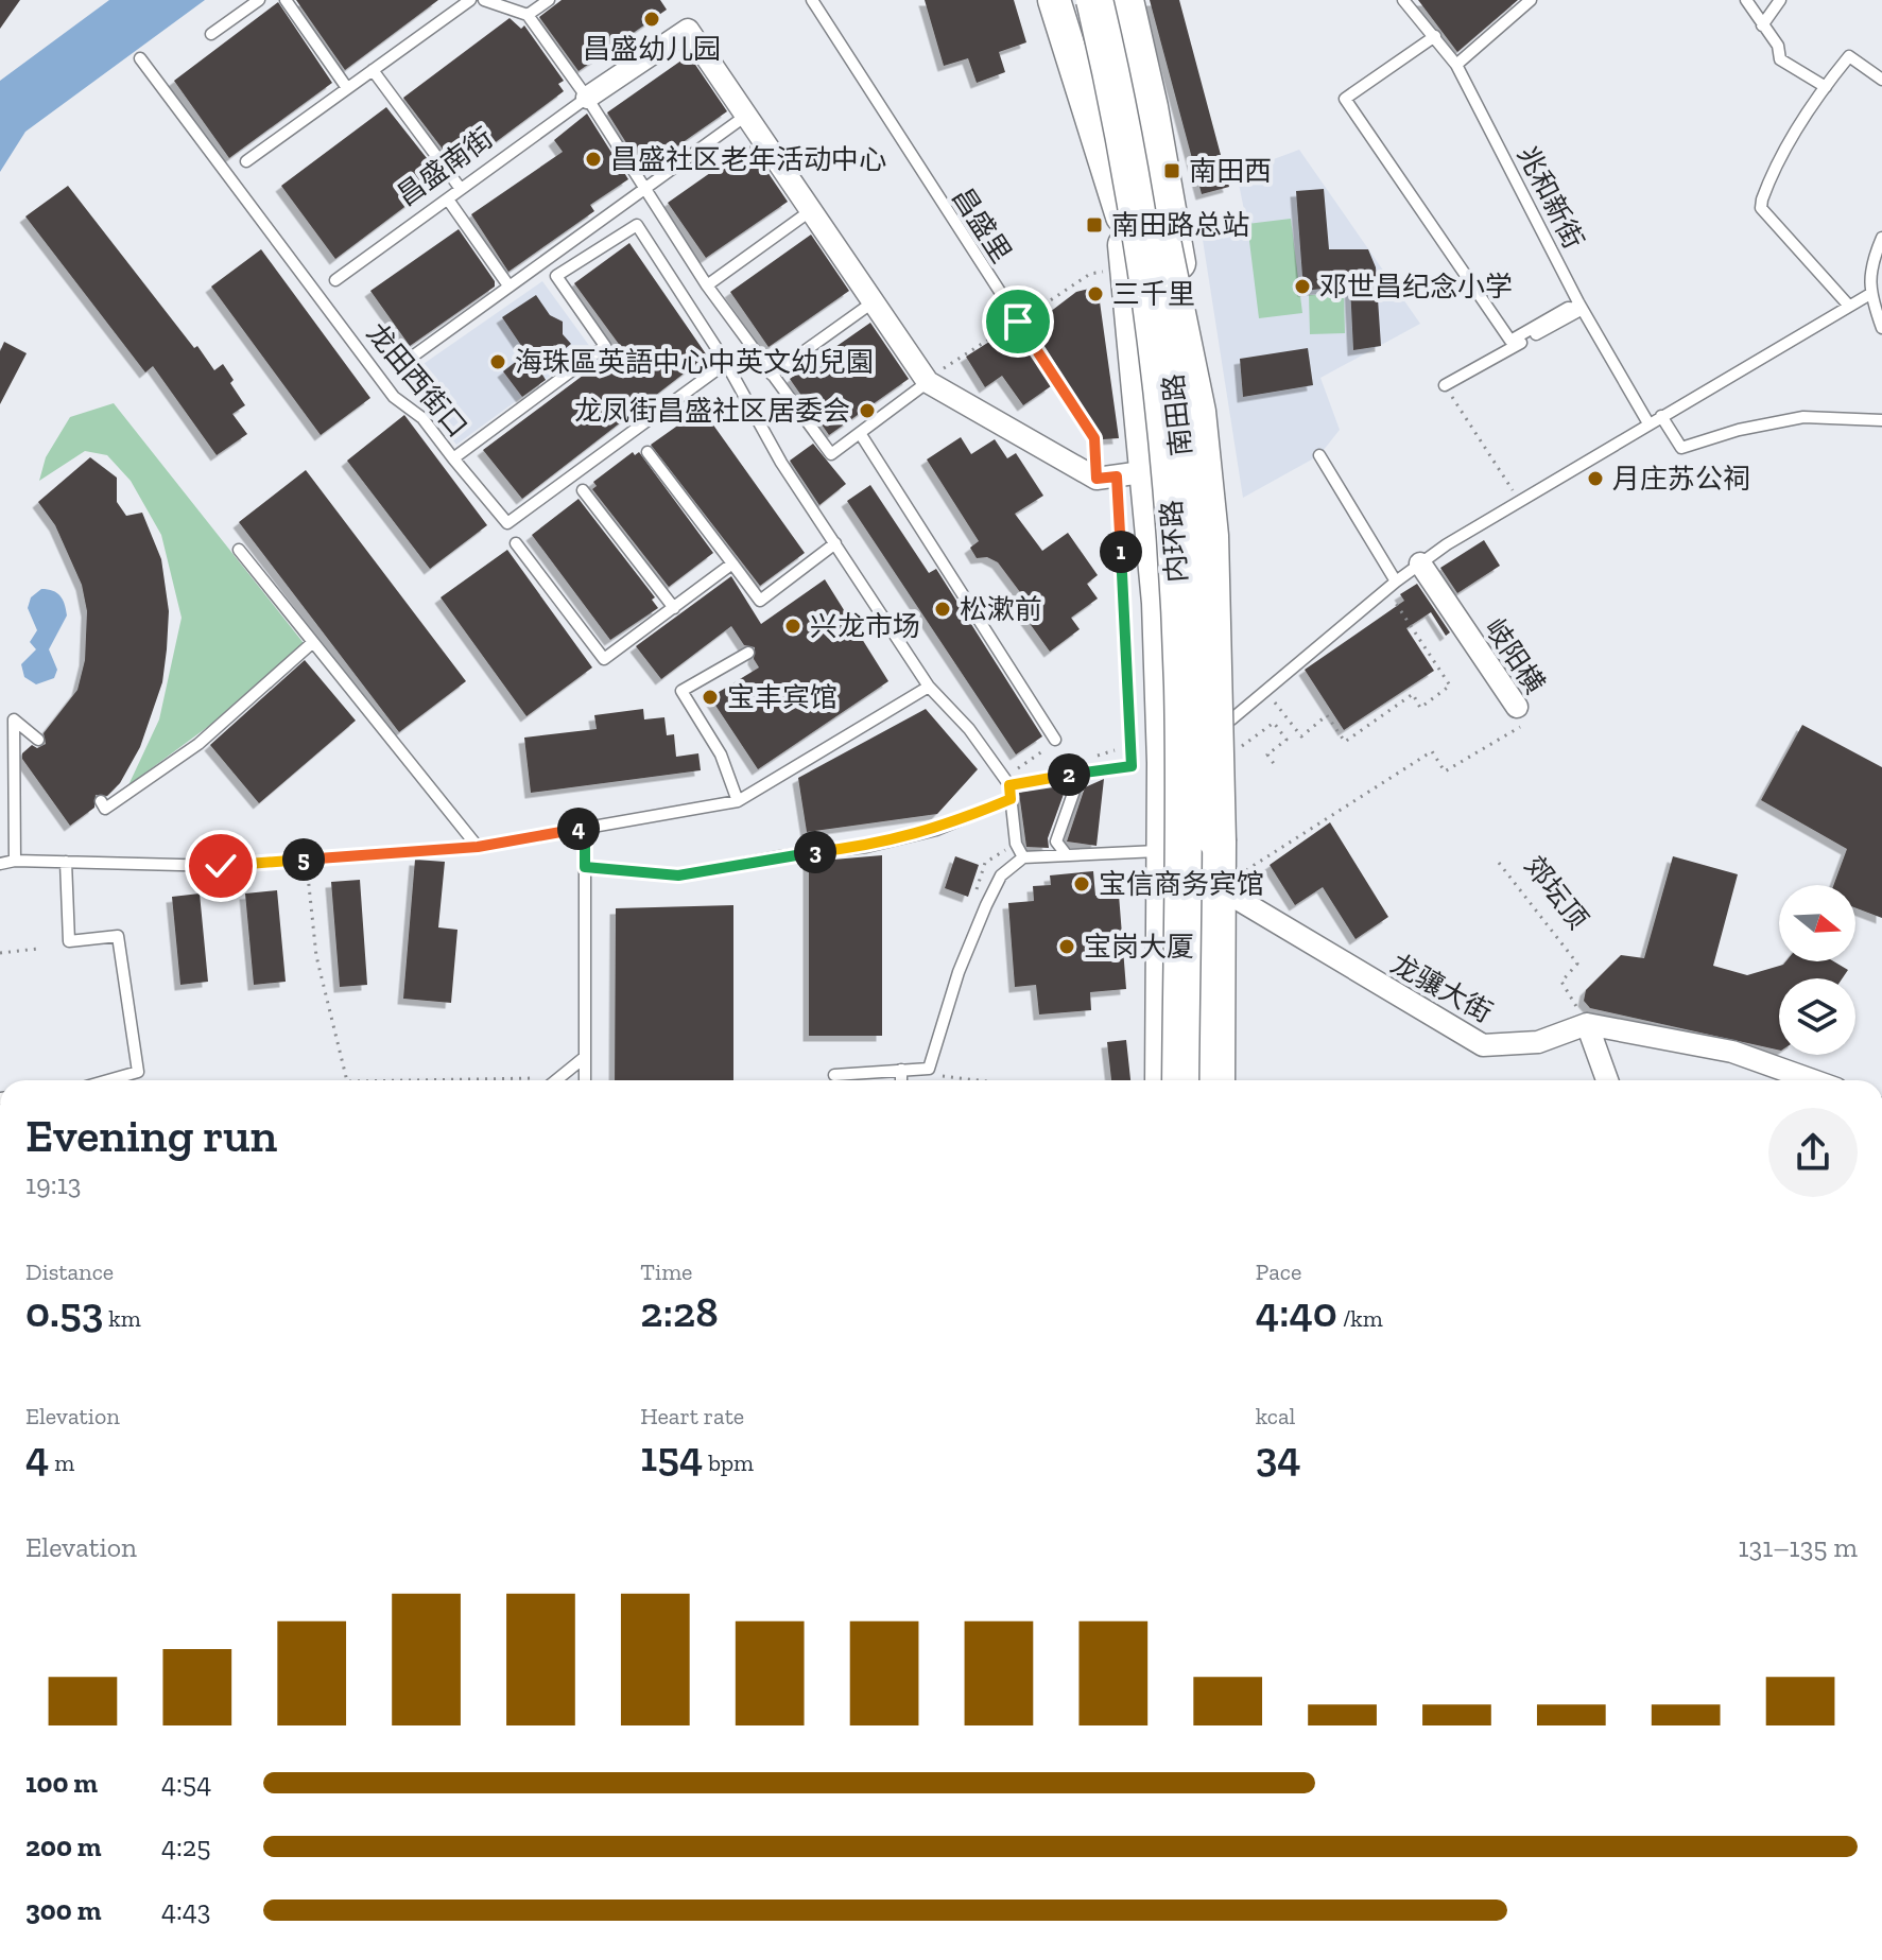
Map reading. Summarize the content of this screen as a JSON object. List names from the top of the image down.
{
  "streets": {
    "highway": ["内环路"],
    "main road": ["南田路"],
    "street": ["昌盛南街", "岐阳横", "龙骧大街"],
    "lane": ["兆和新街", "昌盛里", "龙田西街口"],
    "path": ["郊坛顶"]
  },
  "crossings": [
    ["昌盛里", "南田路"],
    ["南田路", "内环路"],
    ["岐阳横", "龙骧大街"],
    ["郊坛顶", "龙骧大街"]
  ],
  "places": {
    "other": [
      "昌盛幼儿园",
      "昌盛社区老年活动中心",
      "邓世昌纪念小学",
      "三千里",
      "海珠區英語中心中英文幼兒園",
      "龙凤街昌盛社区居委会",
      "月庄苏公祠",
      "松漱前",
      "兴龙市场",
      "宝丰宾馆",
      "宝信商务宾馆",
      "宝岗大厦"
    ],
    "transit": ["南田西", "南田路总站"]
  },
  "north": "right",
  "page": {
    "pins": [
      "1",
      "2",
      "4",
      "3",
      "5"
    ],
    "heading": ["Evening run", "19:13"],
    "stats": [
      ["Distance", "0.53 km"],
      ["Time", "2:28"],
      ["Pace", "4:40 /km"],
      ["Elevation", "4 m"],
      ["Heart rate", "154 bpm"],
      ["kcal", "34"]
    ],
    "chart": ["Elevation", "131–135 m"],
    "list": [
      {
        "name": "100 m",
        "note": "4:54"
      },
      {
        "name": "200 m",
        "note": "4:25"
      },
      {
        "name": "300 m",
        "note": "4:43"
      }
    ]
  }
}
